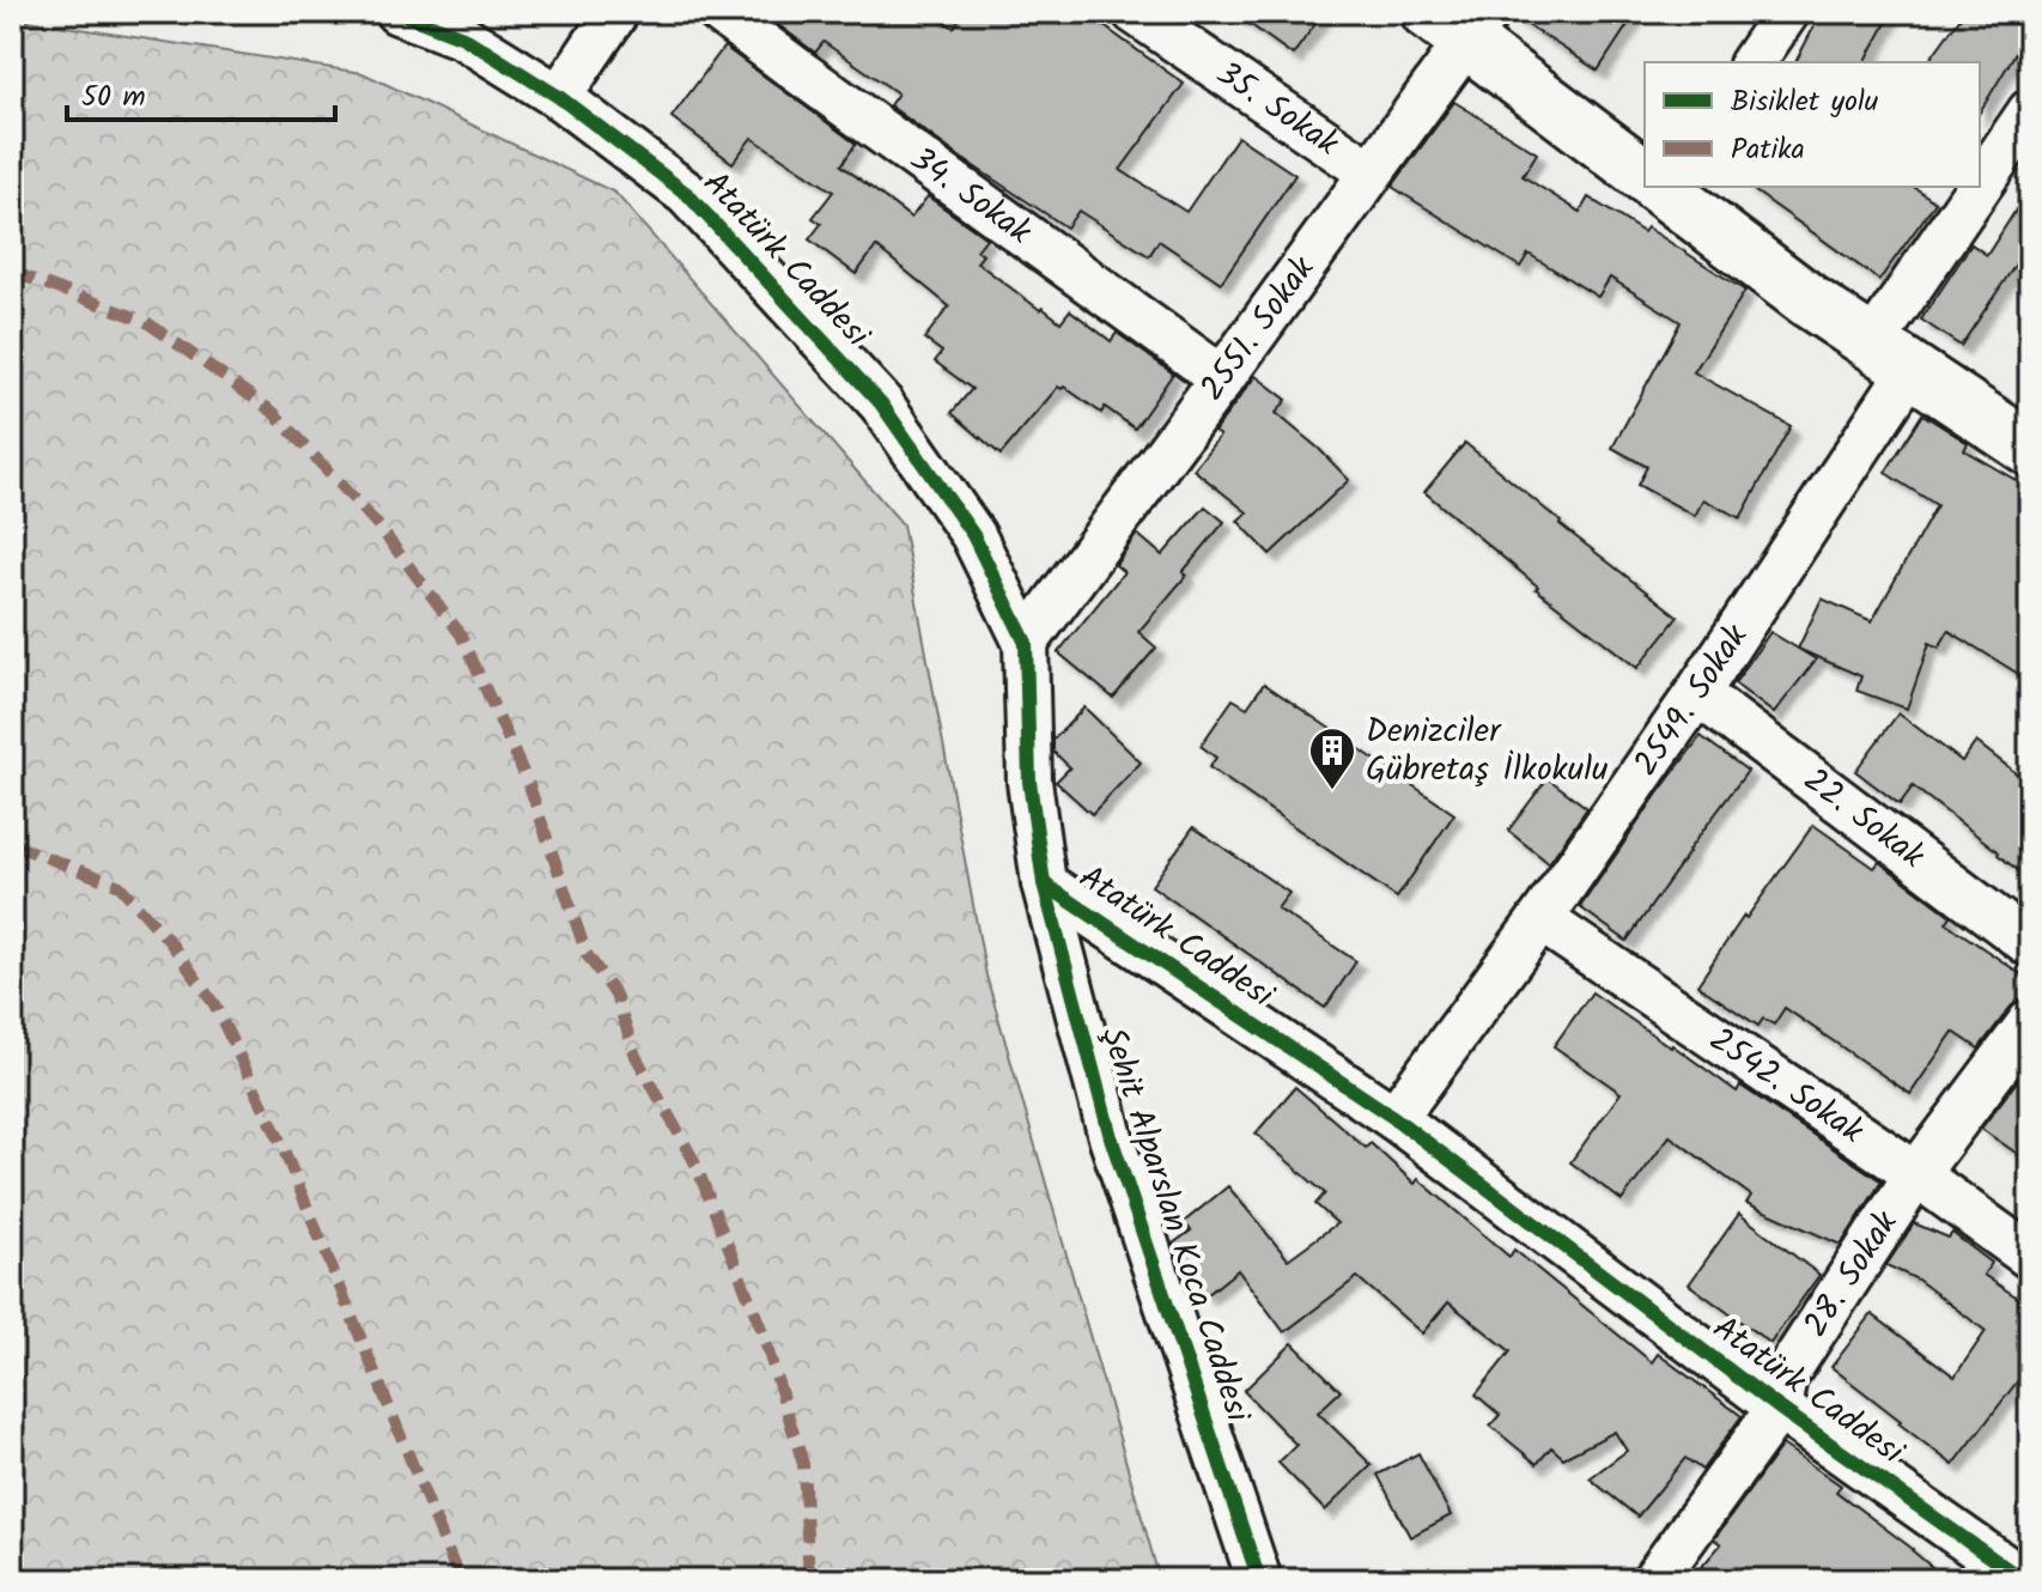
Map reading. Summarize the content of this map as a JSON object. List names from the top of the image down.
{
  "streets": {
    "street": [
      "35. Sokak",
      "34. Sokak",
      "Atatürk Caddesi",
      "2551. Sokak",
      "2549. Sokak",
      "22. Sokak",
      "2542. Sokak",
      "Şehit Alparslan Koca Caddesi",
      "28. Sokak"
    ]
  },
  "crossings": [
    ["35. Sokak", "2551. Sokak"],
    ["34. Sokak", "2551. Sokak"],
    ["Atatürk Caddesi", "2551. Sokak"],
    ["Atatürk Caddesi", "2549. Sokak"],
    ["Atatürk Caddesi", "Şehit Alparslan Koca Caddesi"],
    ["Atatürk Caddesi", "28. Sokak"],
    ["2549. Sokak", "22. Sokak"],
    ["2549. Sokak", "2542. Sokak"],
    ["2542. Sokak", "28. Sokak"]
  ],
  "places": {
    "building": ["Denizciler Gübretaş İlkokulu"]
  },
  "legend": ["Bisiklet yolu", "Patika"],
  "scale_bar": "50 m"
}
